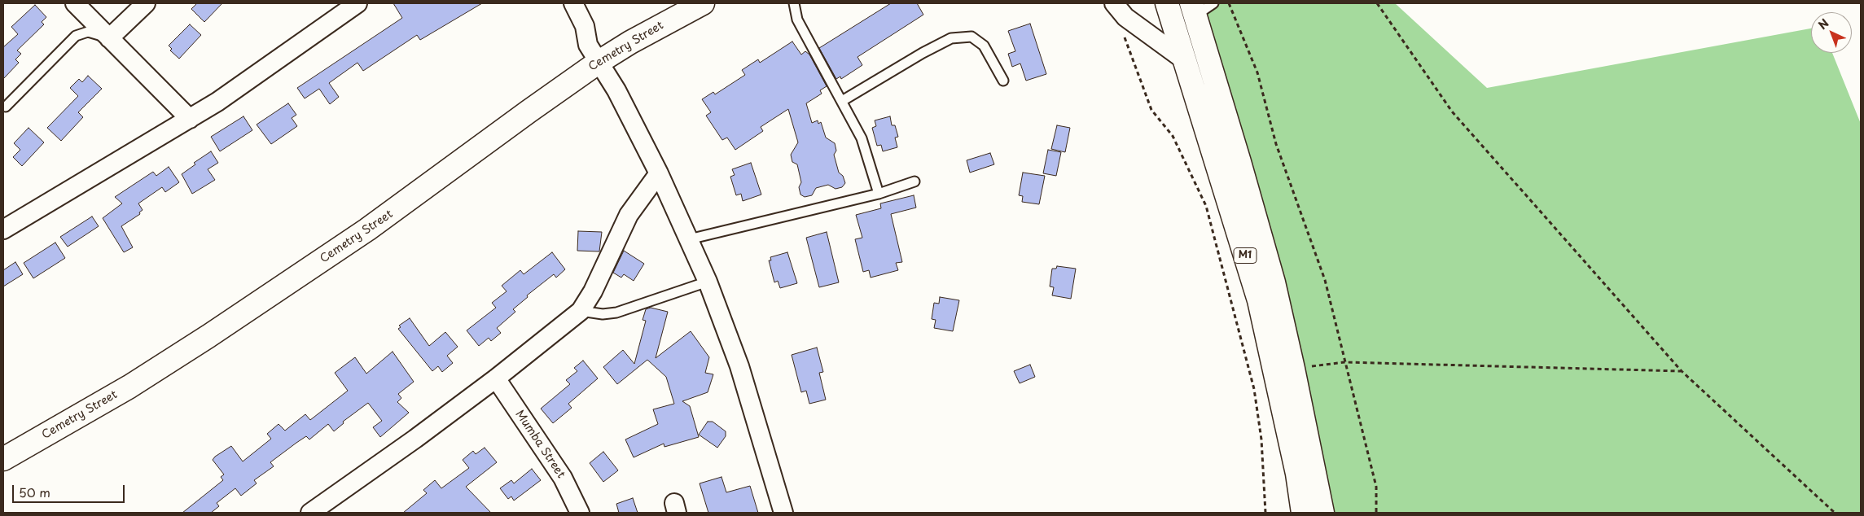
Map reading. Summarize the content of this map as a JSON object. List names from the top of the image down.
{
  "streets": {
    "main road": ["Cemetry Street", "M1"],
    "street": ["Mumba Street"]
  },
  "scale_bar": "50 m",
  "north": "top left"
}
